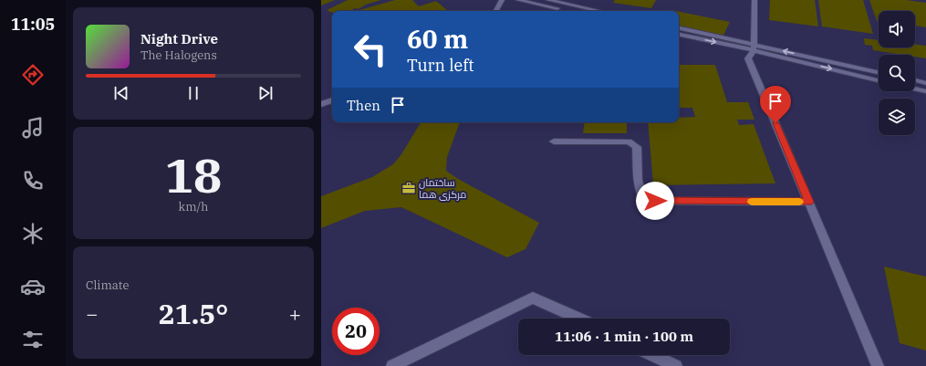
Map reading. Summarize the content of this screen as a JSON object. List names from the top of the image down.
{
  "places": {
    "office": ["ساختمان مرکزی هما"]
  },
  "page": {
    "tabs": "11:05",
    "turn": ["60 m", "Turn left"],
    "song": ["Night Drive", "The Halogens"],
    "then": "Then",
    "tile": [
      ["18", "km/h"],
      "Climate"
    ],
    "heat": ["−", "21.5°", "+"],
    "limit": "20",
    "trip": "11:06 · 1 min · 100 m"
  }
}
